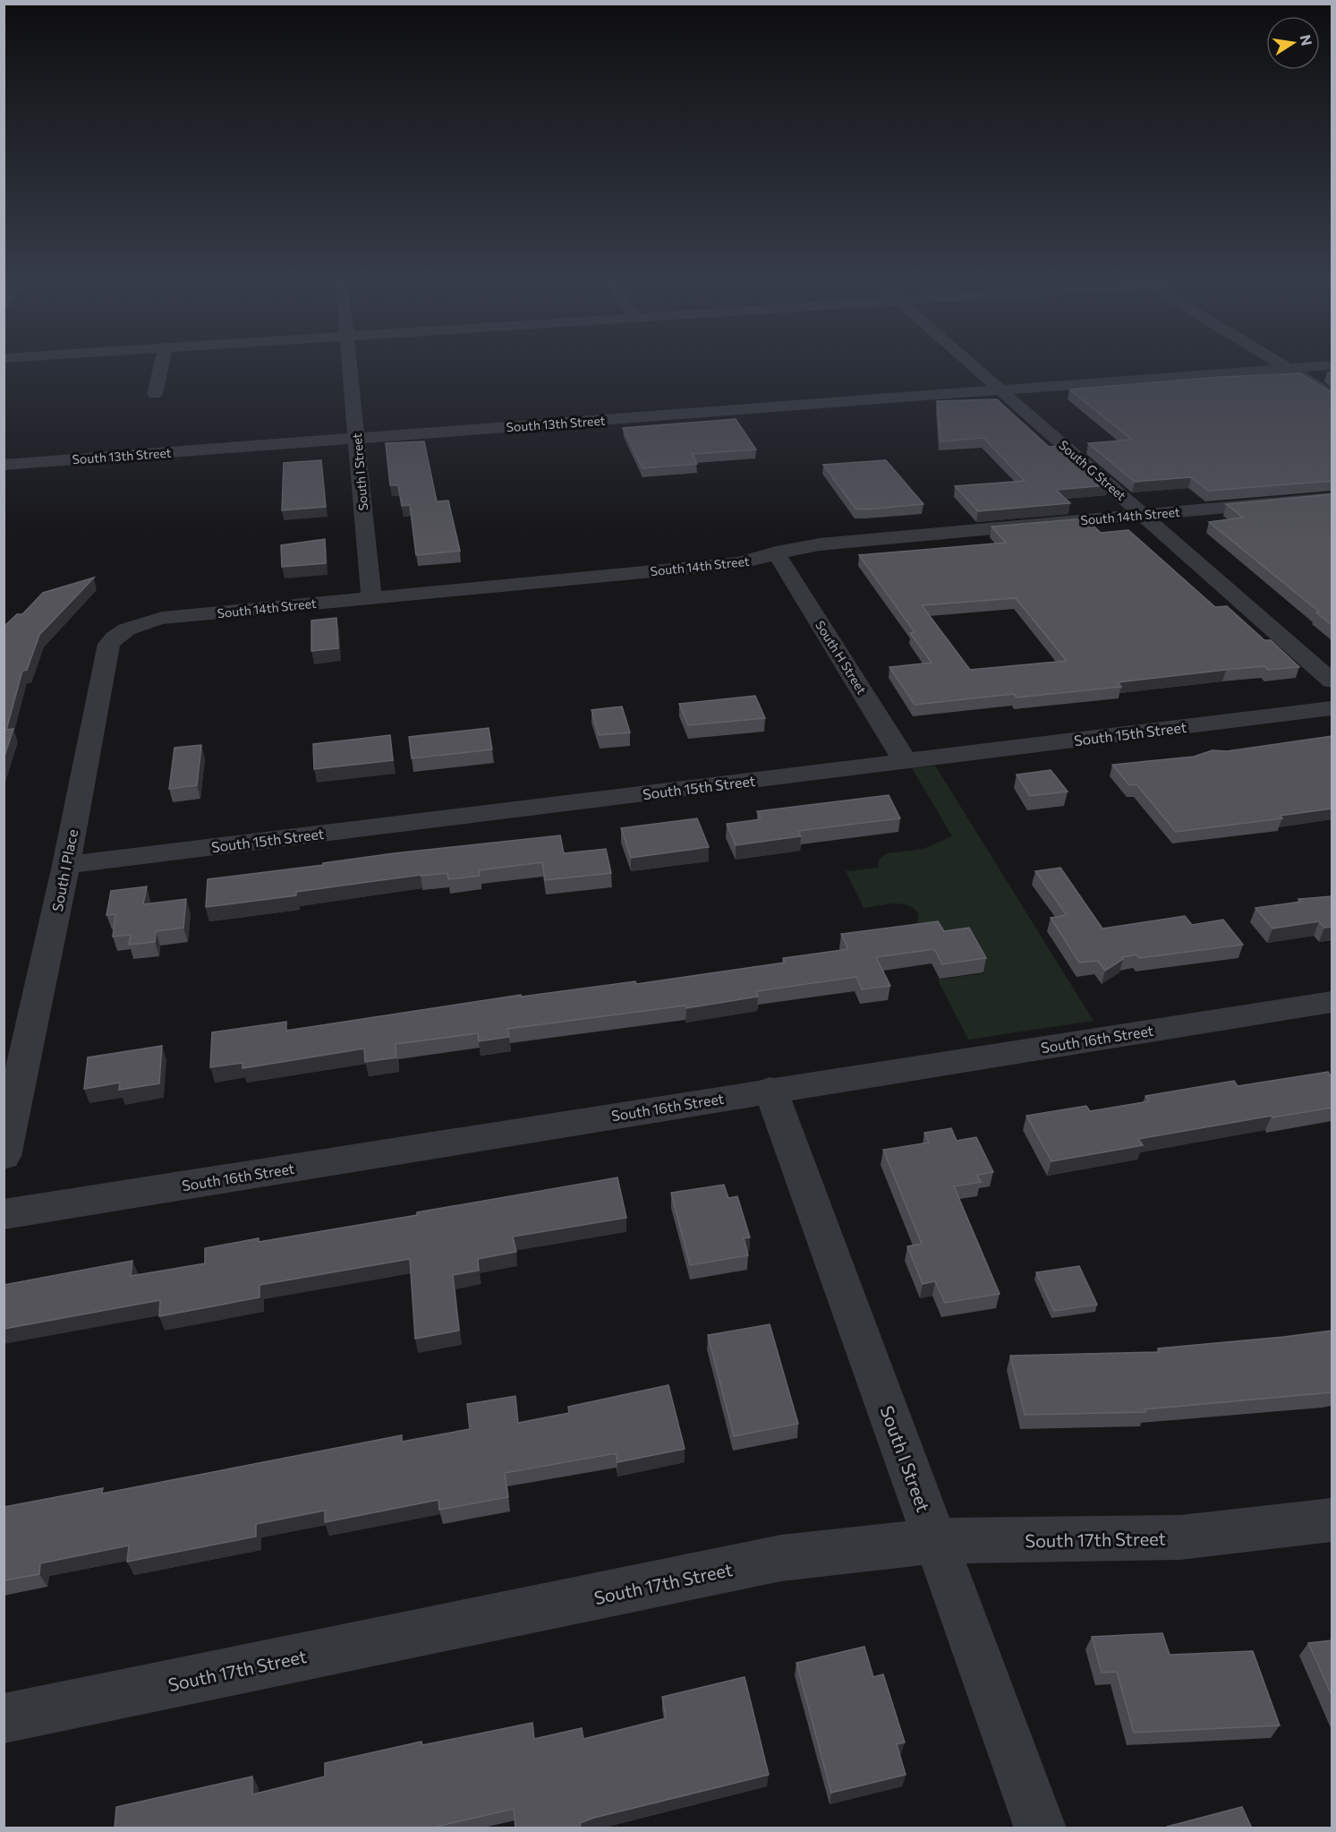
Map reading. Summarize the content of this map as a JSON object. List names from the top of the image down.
{
  "streets": {
    "street": [
      "South 13th Street",
      "South G Street",
      "South I Street",
      "South 14th Street",
      "South H Street",
      "South 15th Street",
      "South I Place",
      "South 16th Street",
      "South 17th Street"
    ]
  },
  "crossings": [
    ["South 13th Street", "South G Street"],
    ["South 13th Street", "South I Street"],
    ["South G Street", "South 14th Street"],
    ["South I Street", "South 14th Street"],
    ["South I Street", "South 16th Street"],
    ["South I Street", "South 17th Street"],
    ["South 14th Street", "South H Street"],
    ["South 14th Street", "South I Place"],
    ["South H Street", "South 15th Street"],
    ["South 15th Street", "South I Place"]
  ],
  "north": "right"
}
